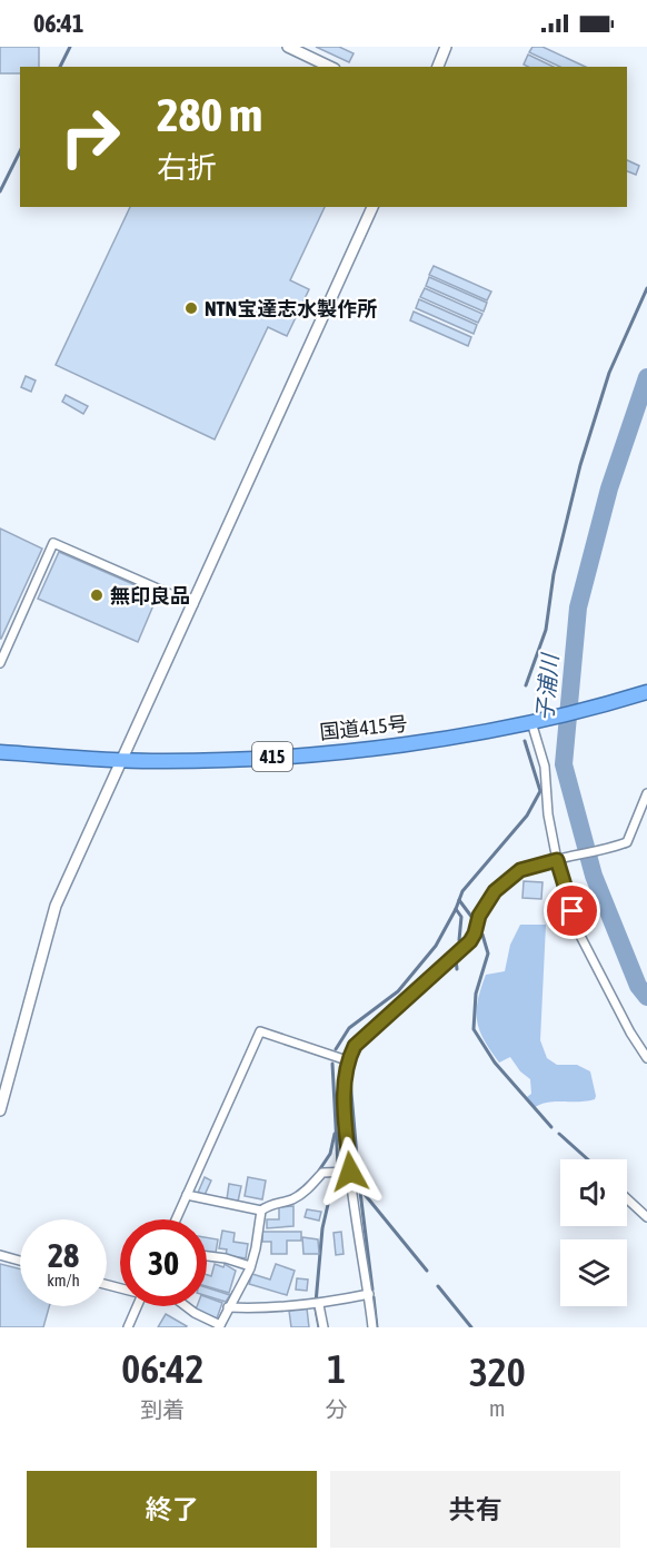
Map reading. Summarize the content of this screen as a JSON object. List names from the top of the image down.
{
  "streets": {
    "highway": ["国道415号", "415"]
  },
  "water": ["子浦川"],
  "places": ["NTN宝達志水製作所", "無印良品"],
  "page": {
    "status": "06:41",
    "turn": ["280 m", "右折"],
    "speed": "28 km/h",
    "limit": "30",
    "eta": [
      "06:42",
      "到着",
      "1",
      "分",
      "320",
      "m"
    ],
    "buttons": ["終了", "共有"]
  }
}
